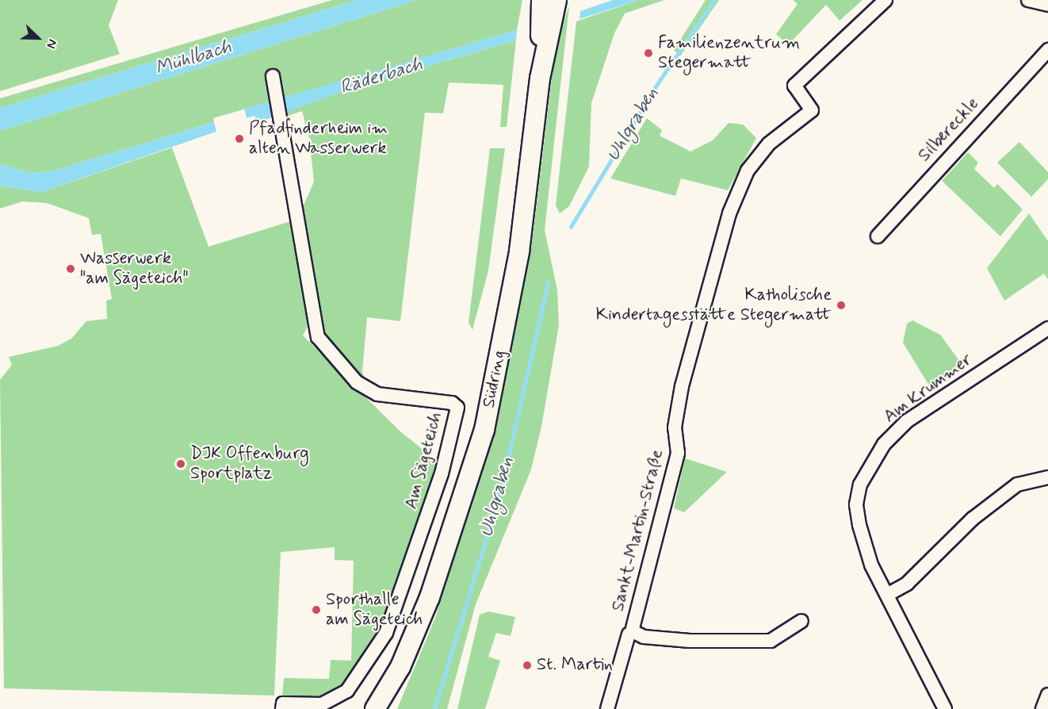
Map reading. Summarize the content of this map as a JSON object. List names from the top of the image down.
{
  "streets": {
    "street": [
      "Silbereckle",
      "Südring",
      "Am Krummer",
      "Am Sägeteich",
      "Sankt-Martin-Straße"
    ]
  },
  "water": ["Mühlbach", "Räderbach", "Uhlgraben"],
  "places": [
    "Familienzentrum Stegermatt",
    "Pfadfinderheim im alten Wasserwerk",
    "Wasserwerk \"am Sägeteich\"",
    "Katholische Kindertagesstätte Stegermatt",
    "DJK Offenburg Sportplatz",
    "Sporthalle am Sägeteich",
    "St. Martin"
  ],
  "north": "bottom right"
}
